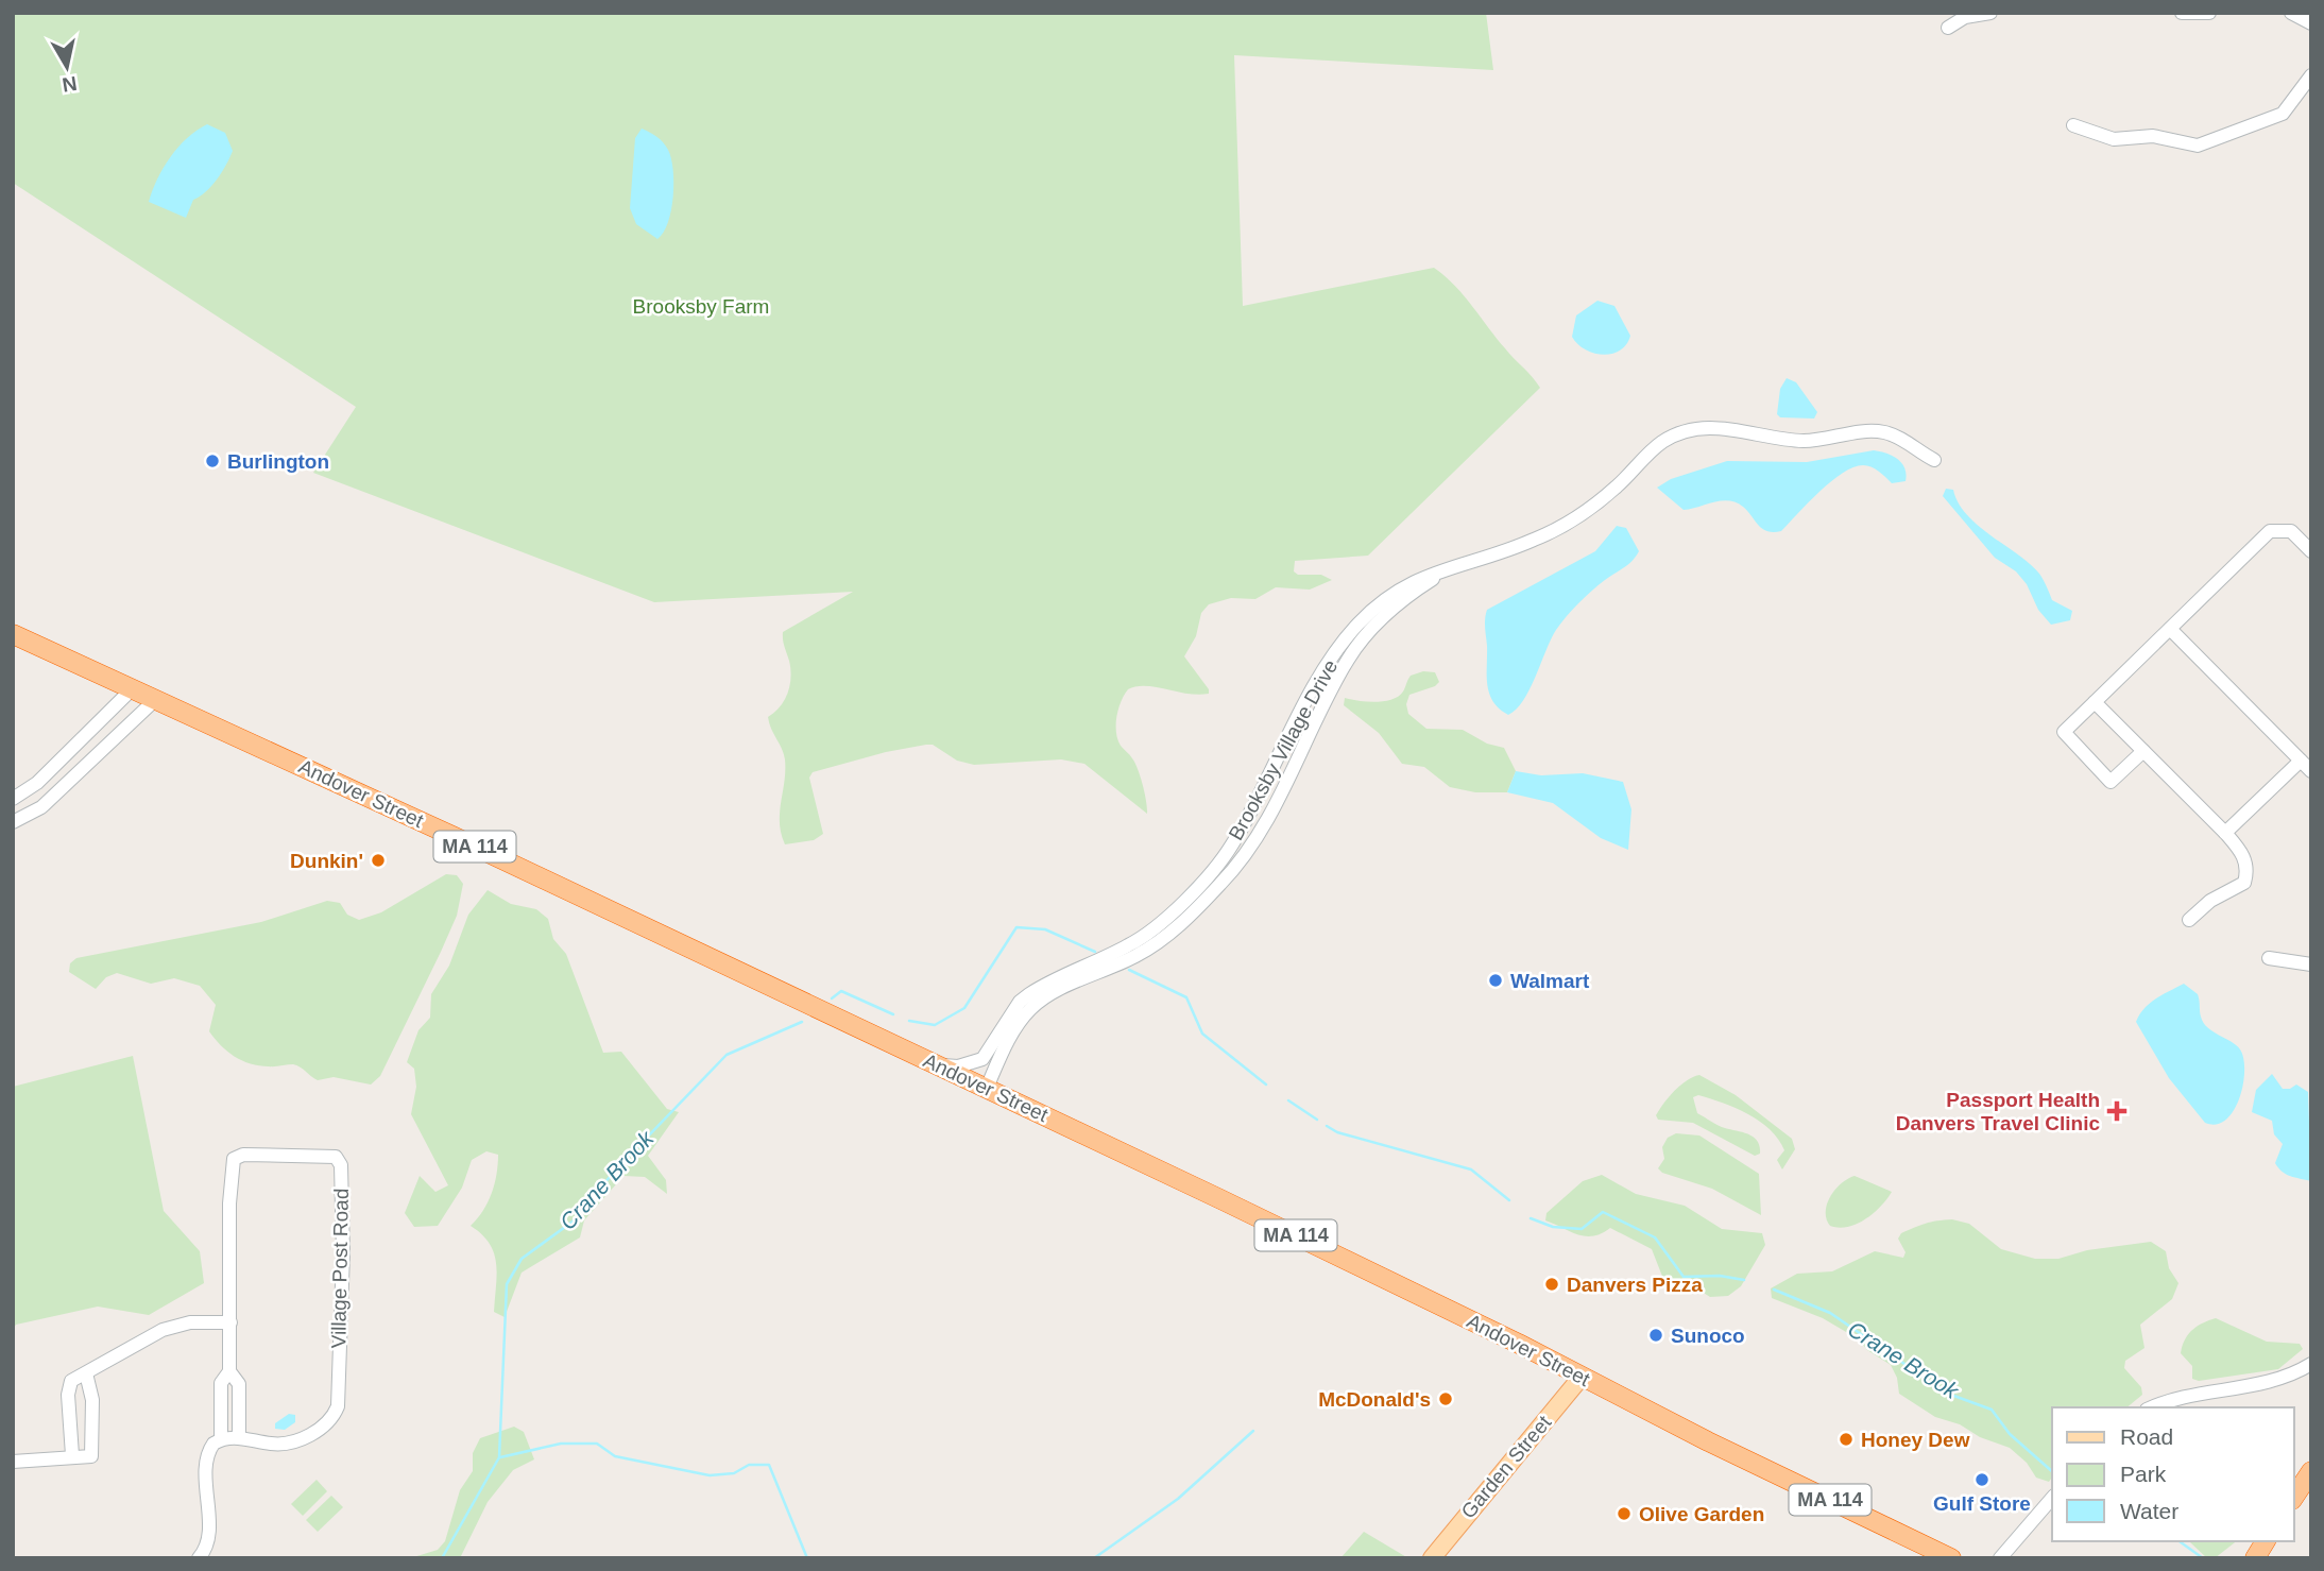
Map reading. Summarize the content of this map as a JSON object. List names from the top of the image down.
{
  "streets": {
    "highway": ["Andover Street", "MA 114"],
    "main road": ["Garden Street"],
    "street": ["Brooksby Village Drive", "Village Post Road"]
  },
  "crossings": [
    ["Brooksby Village Drive", "Andover Street"],
    ["Andover Street", "Garden Street"]
  ],
  "water": ["Crane Brook"],
  "parks": ["Brooksby Farm"],
  "places": {
    "other": [
      "Burlington",
      "Dunkin'",
      "Walmart",
      "Danvers Pizza",
      "Sunoco",
      "McDonald's",
      "Honey Dew",
      "Gulf Store",
      "Olive Garden"
    ],
    "health": ["Passport Health Danvers Travel Clinic"]
  },
  "legend": ["Road", "Park", "Water"],
  "north": "bottom"
}
